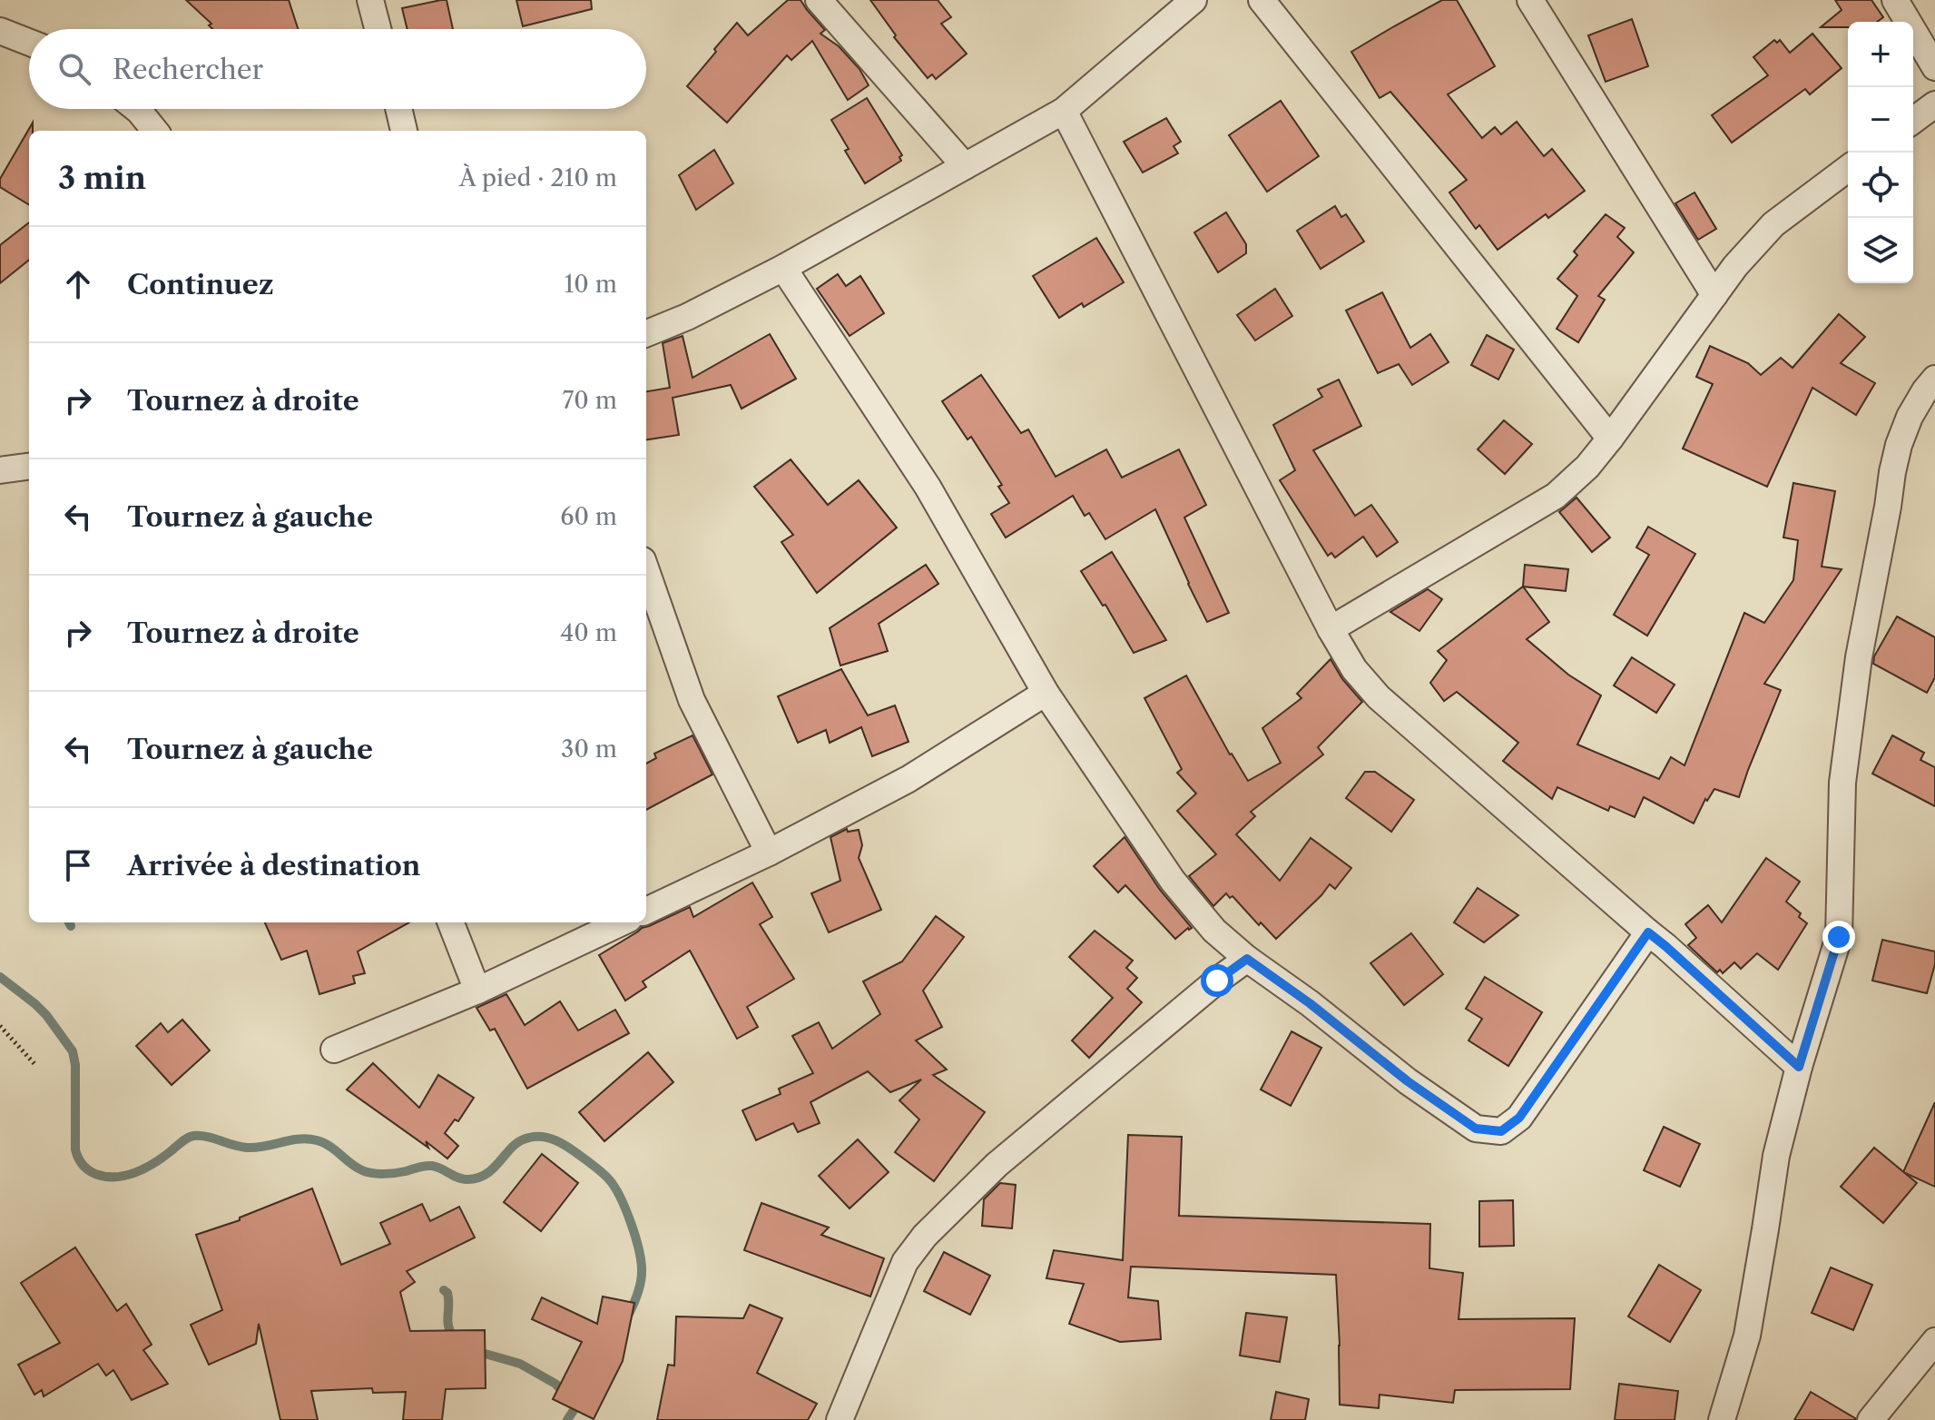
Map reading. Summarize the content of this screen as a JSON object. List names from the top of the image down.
{
  "page": {
    "map_buttons": ["+", "−"],
    "search": "Rechercher",
    "heading": ["3 min", "À pied · 210 m"],
    "list": [
      ["Continuez", "10 m"],
      ["Tournez à droite", "70 m"],
      ["Tournez à gauche", "60 m"],
      ["Tournez à droite", "40 m"],
      ["Tournez à gauche", "30 m"],
      "Arrivée à destination"
    ]
  }
}
